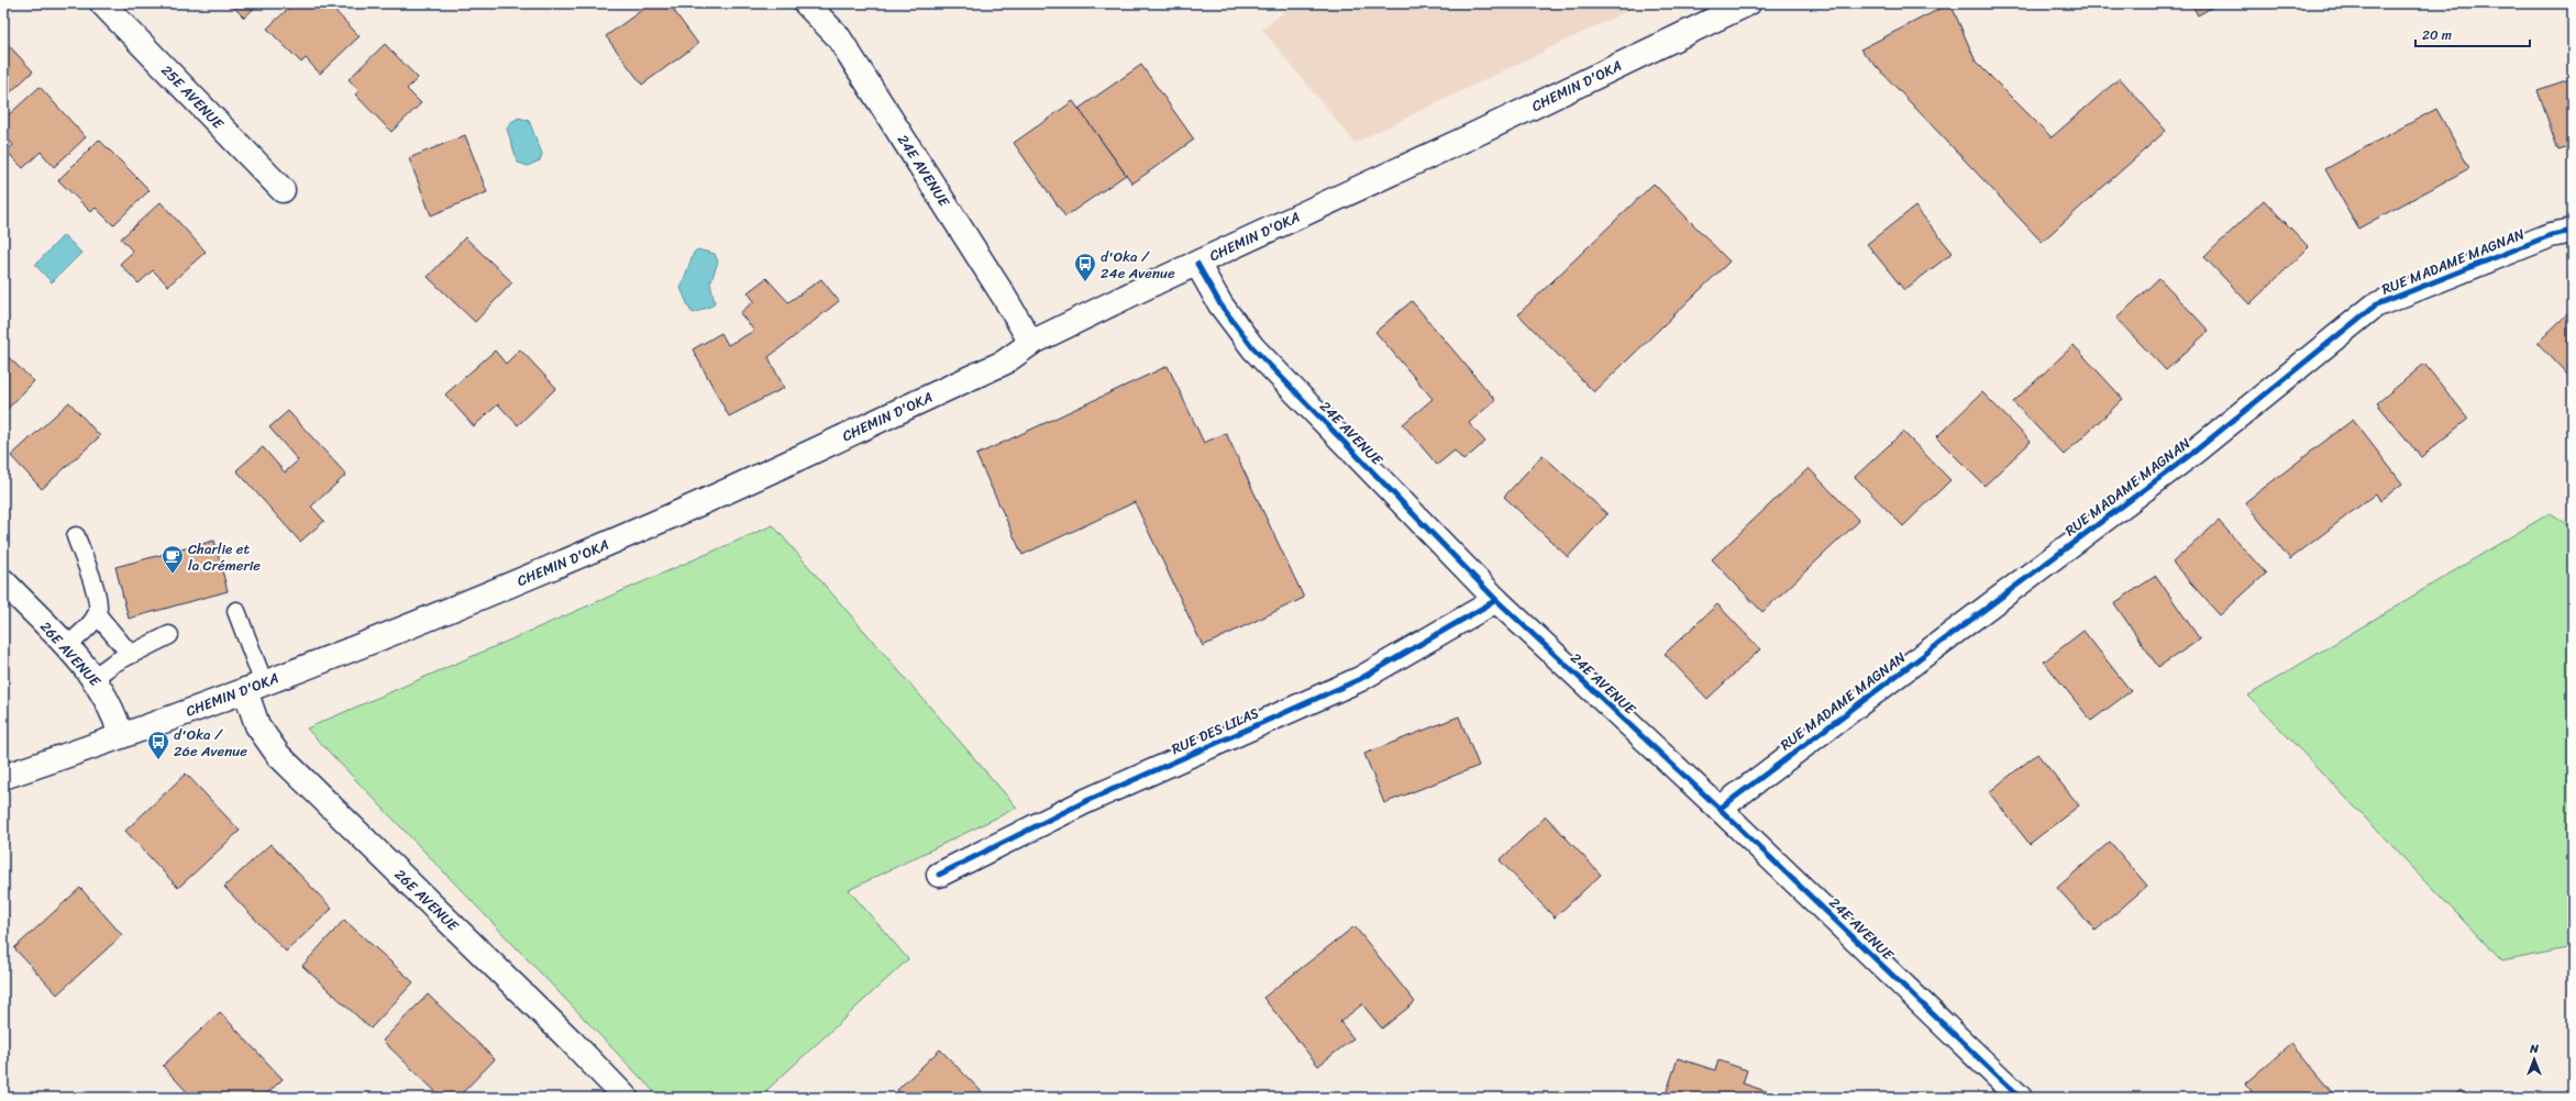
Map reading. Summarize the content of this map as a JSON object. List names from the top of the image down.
{
  "streets": {
    "street": [
      "CHEMIN D'OKA",
      "25E AVENUE",
      "24E AVENUE",
      "RUE MADAME MAGNAN",
      "26E AVENUE",
      "RUE DES LILAS"
    ]
  },
  "crossings": [
    ["CHEMIN D'OKA", "24E AVENUE"],
    ["CHEMIN D'OKA", "26E AVENUE"],
    ["24E AVENUE", "RUE MADAME MAGNAN"],
    ["24E AVENUE", "RUE DES LILAS"]
  ],
  "places": {
    "bus stop": ["d'Oka / 24e Avenue", "d'Oka / 26e Avenue"],
    "cafe": ["Charlie et la Crémerie"]
  },
  "scale_bar": "20 m",
  "north": "top"
}
